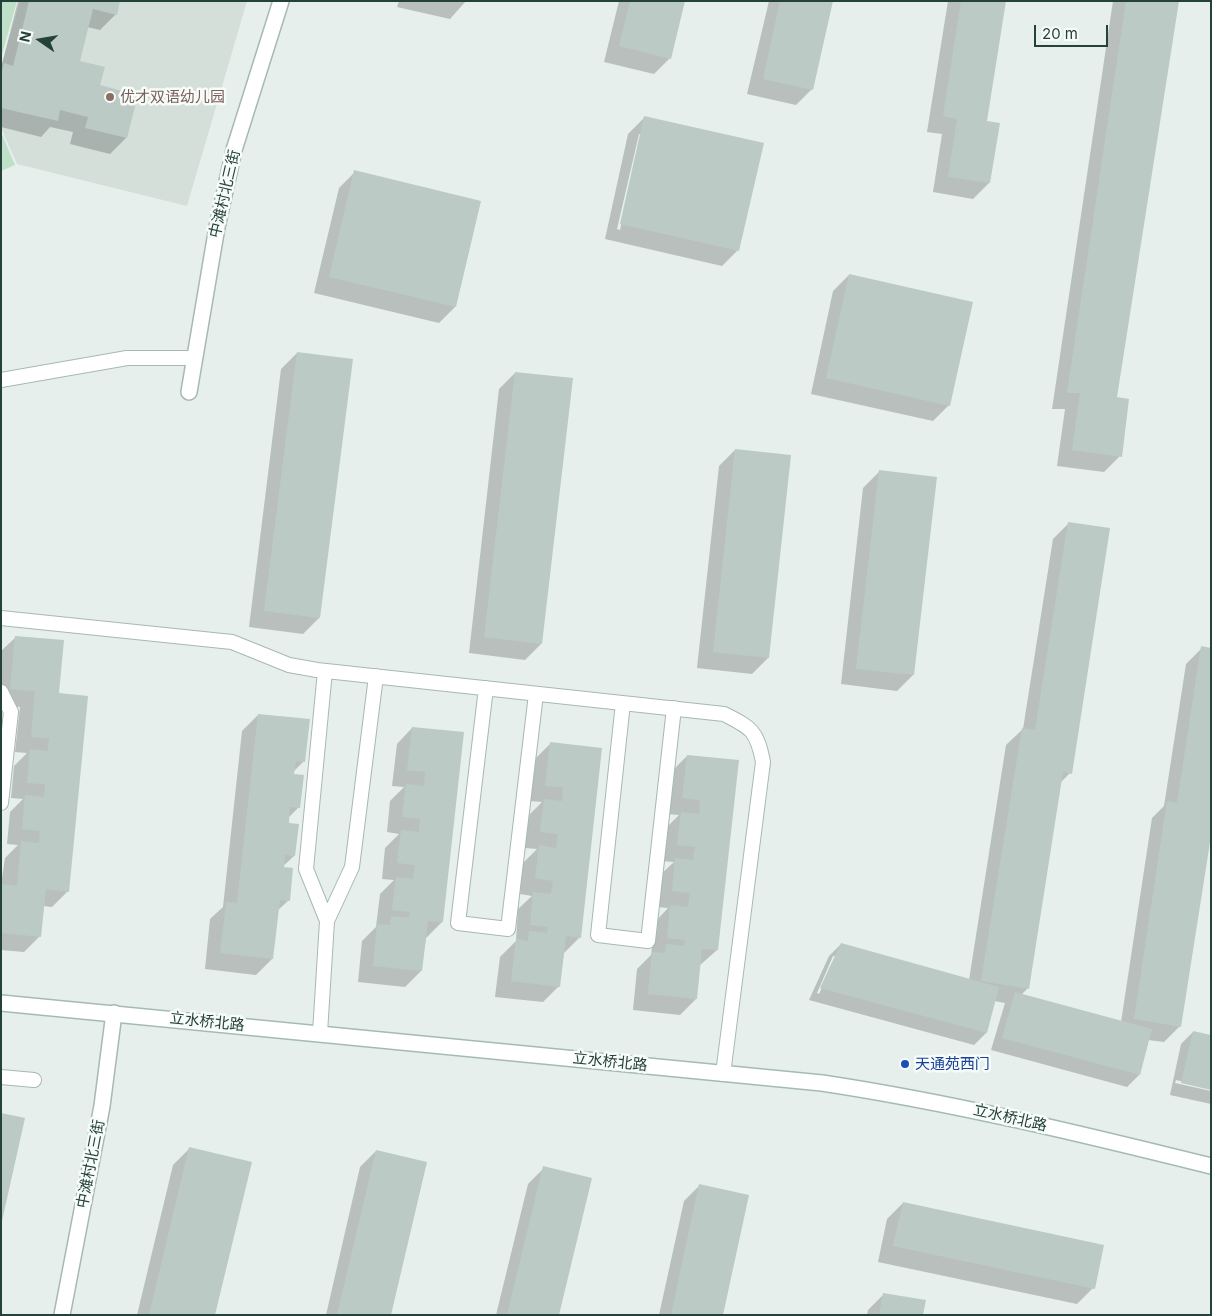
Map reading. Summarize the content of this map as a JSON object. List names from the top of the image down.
{
  "streets": {
    "street": ["中滩村北三街", "立水桥北路"]
  },
  "crossings": [
    ["中滩村北三街", "立水桥北路"]
  ],
  "places": ["优才双语幼儿园", "天通苑西门"],
  "scale_bar": "20 m",
  "north": "left"
}
